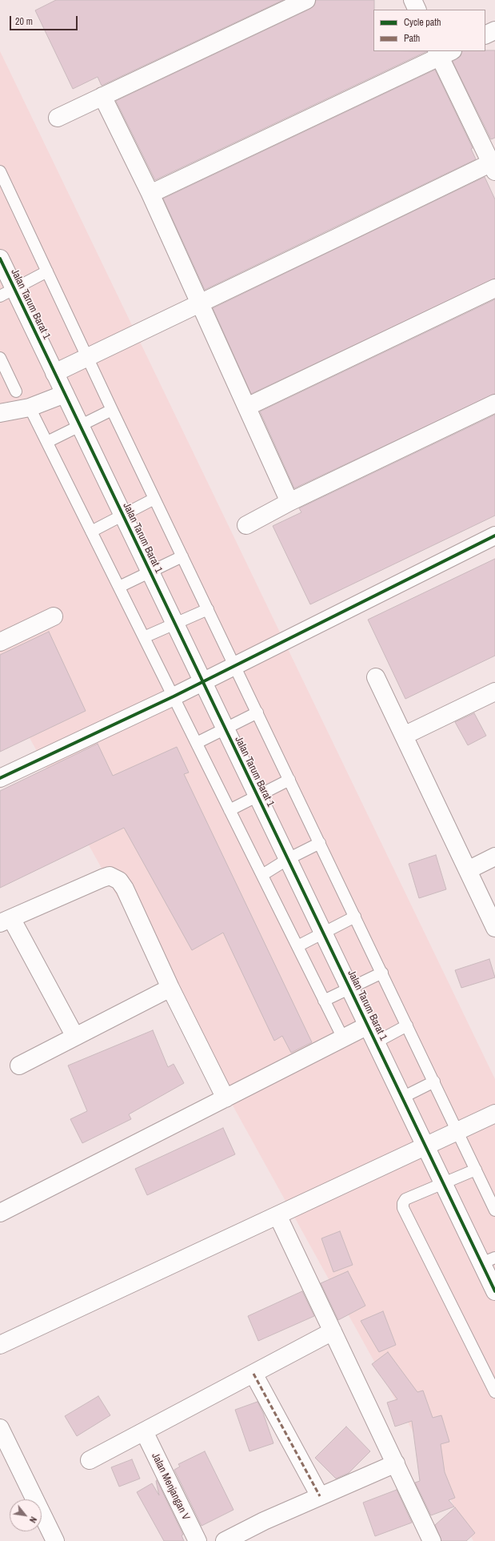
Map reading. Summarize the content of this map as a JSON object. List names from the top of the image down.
{
  "streets": {
    "street": ["Jalan Tarum Barat 1", "Jalan Menjangan V"]
  },
  "legend": ["Cycle path", "Path"],
  "scale_bar": "20 m",
  "north": "bottom right"
}
